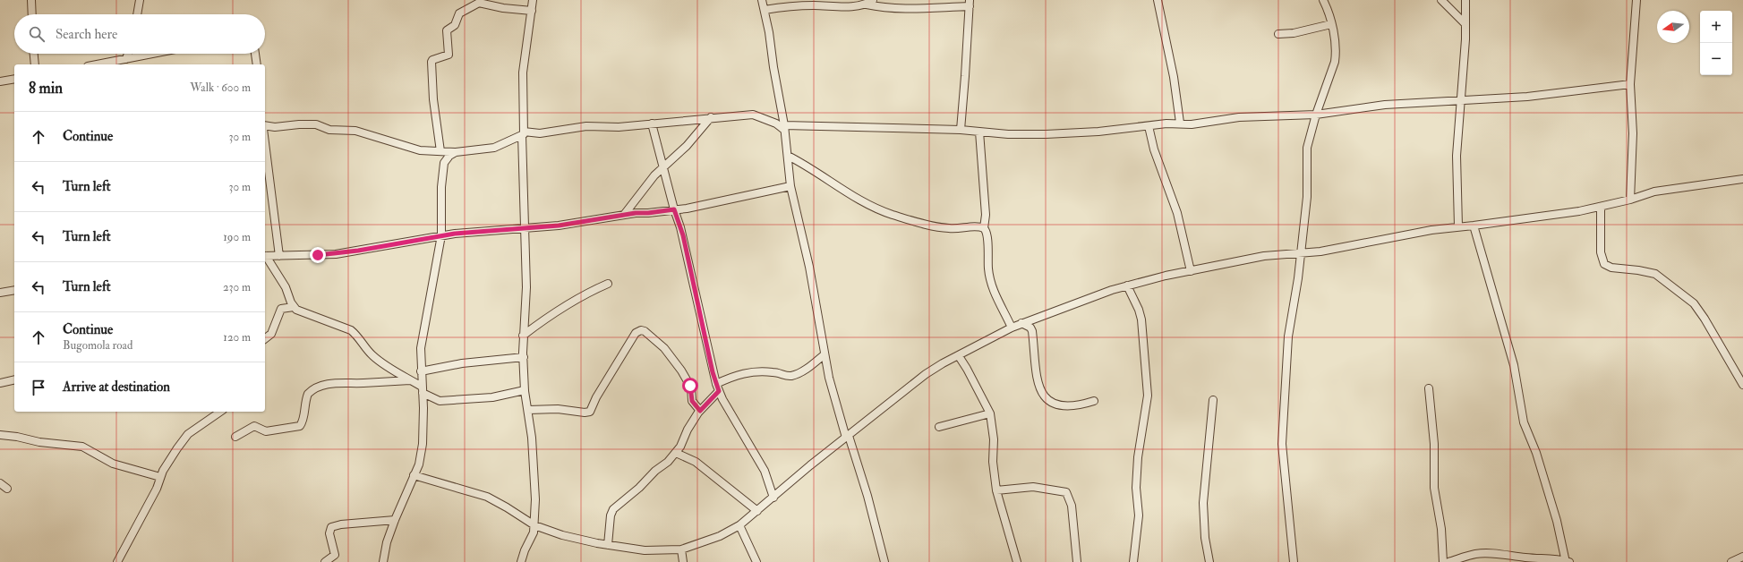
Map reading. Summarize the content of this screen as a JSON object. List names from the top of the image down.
{
  "north": "left",
  "page": {
    "map_buttons": ["+", "−"],
    "search": "Search here",
    "heading": ["8 min", "Walk · 600 m"],
    "list": [
      ["Continue", "30 m"],
      ["Turn left", "30 m"],
      ["Turn left", "190 m"],
      ["Turn left", "230 m"],
      ["Continue", "Bugomola road", "120 m"],
      "Arrive at destination"
    ]
  }
}
